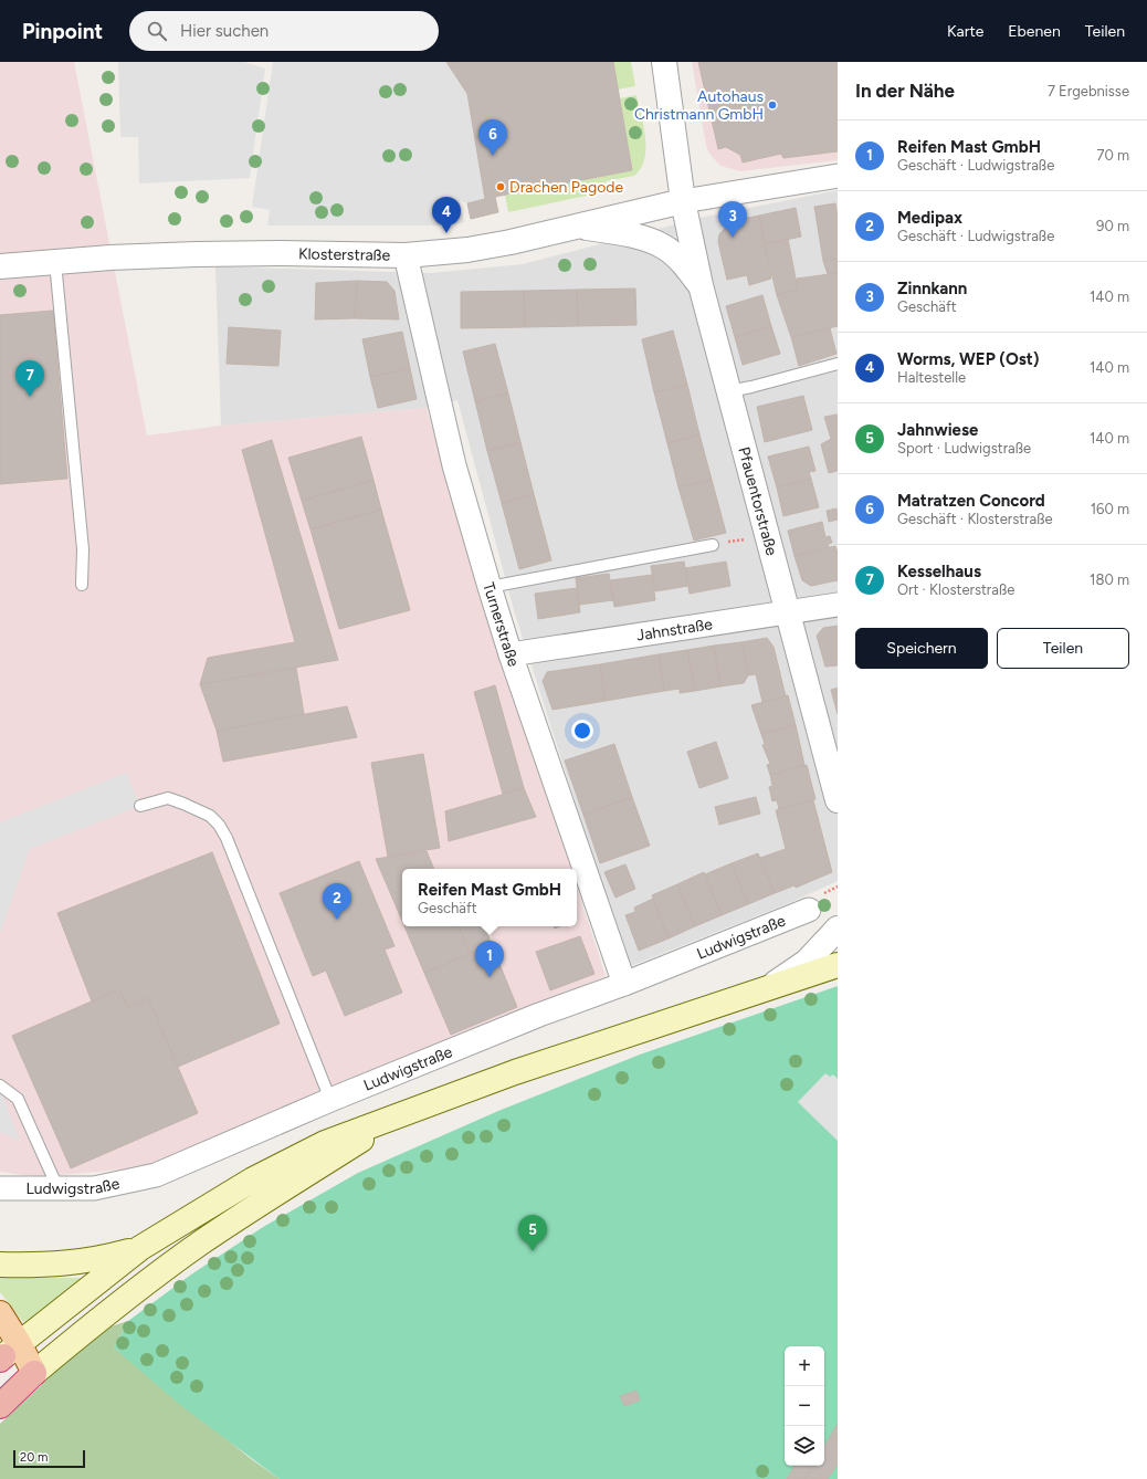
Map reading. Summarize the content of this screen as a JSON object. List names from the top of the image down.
{
  "streets": {
    "street": [
      "Klosterstraße",
      "Pfauentorstraße",
      "Turnerstraße",
      "Jahnstraße",
      "Ludwigstraße"
    ]
  },
  "crossings": [
    ["Klosterstraße", "Pfauentorstraße"],
    ["Klosterstraße", "Turnerstraße"],
    ["Pfauentorstraße", "Jahnstraße"],
    ["Turnerstraße", "Jahnstraße"],
    ["Turnerstraße", "Ludwigstraße"]
  ],
  "places": ["Autohaus Christmann GmbH", "Drachen Pagode"],
  "scale_bar": "20 m",
  "page": {
    "header": "Pinpoint",
    "search": "Hier suchen",
    "nav": ["Karte", "Ebenen", "Teilen"],
    "heading": ["In der Nähe", "7 Ergebnisse"],
    "pins": [
      "6",
      "4",
      "3",
      "7",
      "2",
      "1",
      "5"
    ],
    "list": [
      {
        "mark": "1",
        "name": "Reifen Mast GmbH",
        "note": "Geschäft · Ludwigstraße",
        "value": "70 m"
      },
      {
        "mark": "2",
        "name": "Medipax",
        "note": "Geschäft · Ludwigstraße",
        "value": "90 m"
      },
      {
        "mark": "3",
        "name": "Zinnkann",
        "note": "Geschäft",
        "value": "140 m"
      },
      {
        "mark": "4",
        "name": "Worms, WEP (Ost)",
        "note": "Haltestelle",
        "value": "140 m"
      },
      {
        "mark": "5",
        "name": "Jahnwiese",
        "note": "Sport · Ludwigstraße",
        "value": "140 m"
      },
      {
        "mark": "6",
        "name": "Matratzen Concord",
        "note": "Geschäft · Klosterstraße",
        "value": "160 m"
      },
      {
        "mark": "7",
        "name": "Kesselhaus",
        "note": "Ort · Klosterstraße",
        "value": "180 m"
      }
    ],
    "buttons": ["Speichern", "Teilen"],
    "popup": ["Reifen Mast GmbH", "Geschäft"],
    "map_buttons": ["+", "−"],
    "scale": "20 m"
  }
}
